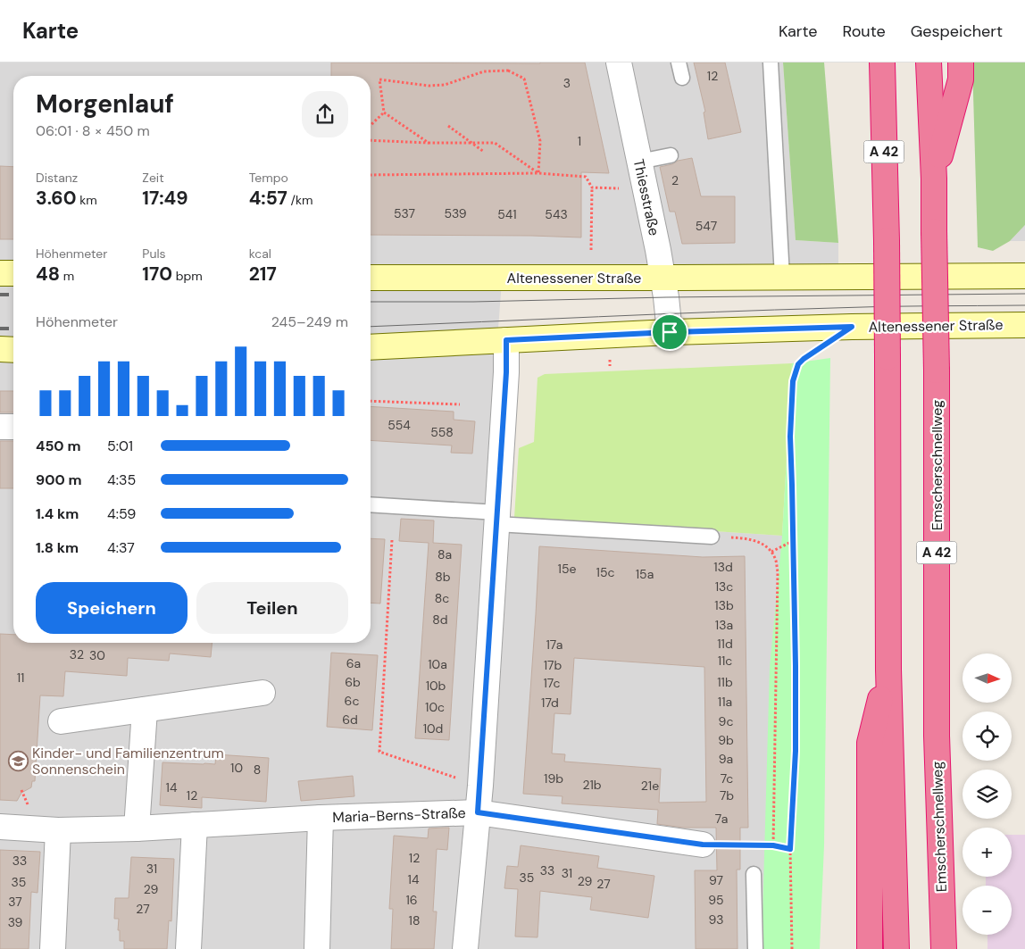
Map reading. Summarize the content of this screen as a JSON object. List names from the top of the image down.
{
  "streets": {
    "highway": ["A 42", "Emscherschnellweg"],
    "main road": ["Altenessener Straße"],
    "street": ["Thiesstraße", "Maria-Berns-Straße"]
  },
  "crossings": [
    ["Thiesstraße", "Altenessener Straße"]
  ],
  "places": {
    "school or university": ["Kinder- und Familienzentrum Sonnenschein"]
  },
  "house_numbers": [
    "12",
    "3",
    "1",
    "2",
    "537",
    "539",
    "541",
    "543",
    "547",
    "554",
    "558",
    "8a",
    "13d",
    "15e",
    "15c",
    "15a",
    "8b",
    "13c",
    "8c",
    "13b",
    "8d",
    "13a",
    "11d",
    "17a",
    "32",
    "30",
    "11c",
    "6a",
    "10a",
    "17b",
    "11",
    "6b",
    "11b",
    "17c",
    "10b",
    "6c",
    "11a",
    "17d",
    "10c",
    "6d",
    "9c",
    "10d",
    "9b",
    "9a",
    "10",
    "8",
    "19b",
    "7c",
    "21b",
    "21e",
    "14",
    "12",
    "7b",
    "7a",
    "12",
    "33",
    "31",
    "33",
    "31",
    "35",
    "14",
    "97",
    "29",
    "35",
    "27",
    "29",
    "16",
    "95",
    "37",
    "27",
    "93",
    "18",
    "39"
  ],
  "north": "right",
  "page": {
    "header": "Karte",
    "nav": ["Karte", "Route", "Gespeichert"],
    "heading": ["Morgenlauf", "06:01 · 8 × 450 m"],
    "stats": [
      ["Distanz", "3.60 km"],
      ["Zeit", "17:49"],
      ["Tempo", "4:57 /km"],
      ["Höhenmeter", "48 m"],
      ["Puls", "170 bpm"],
      ["kcal", "217"]
    ],
    "chart": ["Höhenmeter", "245–249 m"],
    "list": [
      {
        "name": "450 m",
        "note": "5:01"
      },
      {
        "name": "900 m",
        "note": "4:35"
      },
      {
        "name": "1.4 km",
        "note": "4:59"
      },
      {
        "name": "1.8 km",
        "note": "4:37"
      }
    ],
    "buttons": ["Speichern", "Teilen"],
    "map_buttons": ["+", "−"]
  }
}
